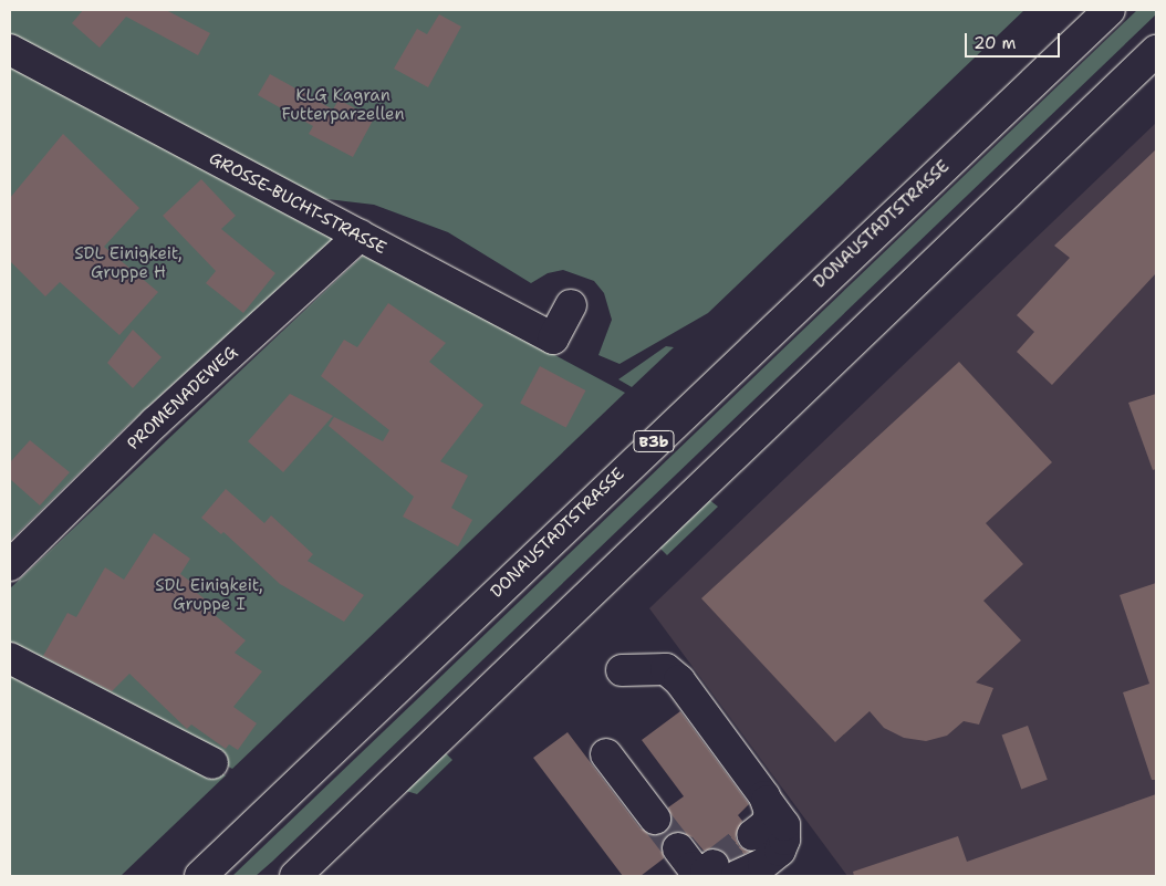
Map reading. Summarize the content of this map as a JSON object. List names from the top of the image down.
{
  "streets": {
    "main road": [
      "GROSSE-BUCHT-STRASSE",
      "DONAUSTADTSTRASSE",
      "PROMENADEWEG",
      "B3b"
    ]
  },
  "crossings": [
    ["GROSSE-BUCHT-STRASSE", "PROMENADEWEG"]
  ],
  "parks": ["KLG Kagran Futterparzellen", "SDL Einigkeit, Gruppe H", "SDL Einigkeit, Gruppe I"],
  "scale_bar": "20 m"
}
